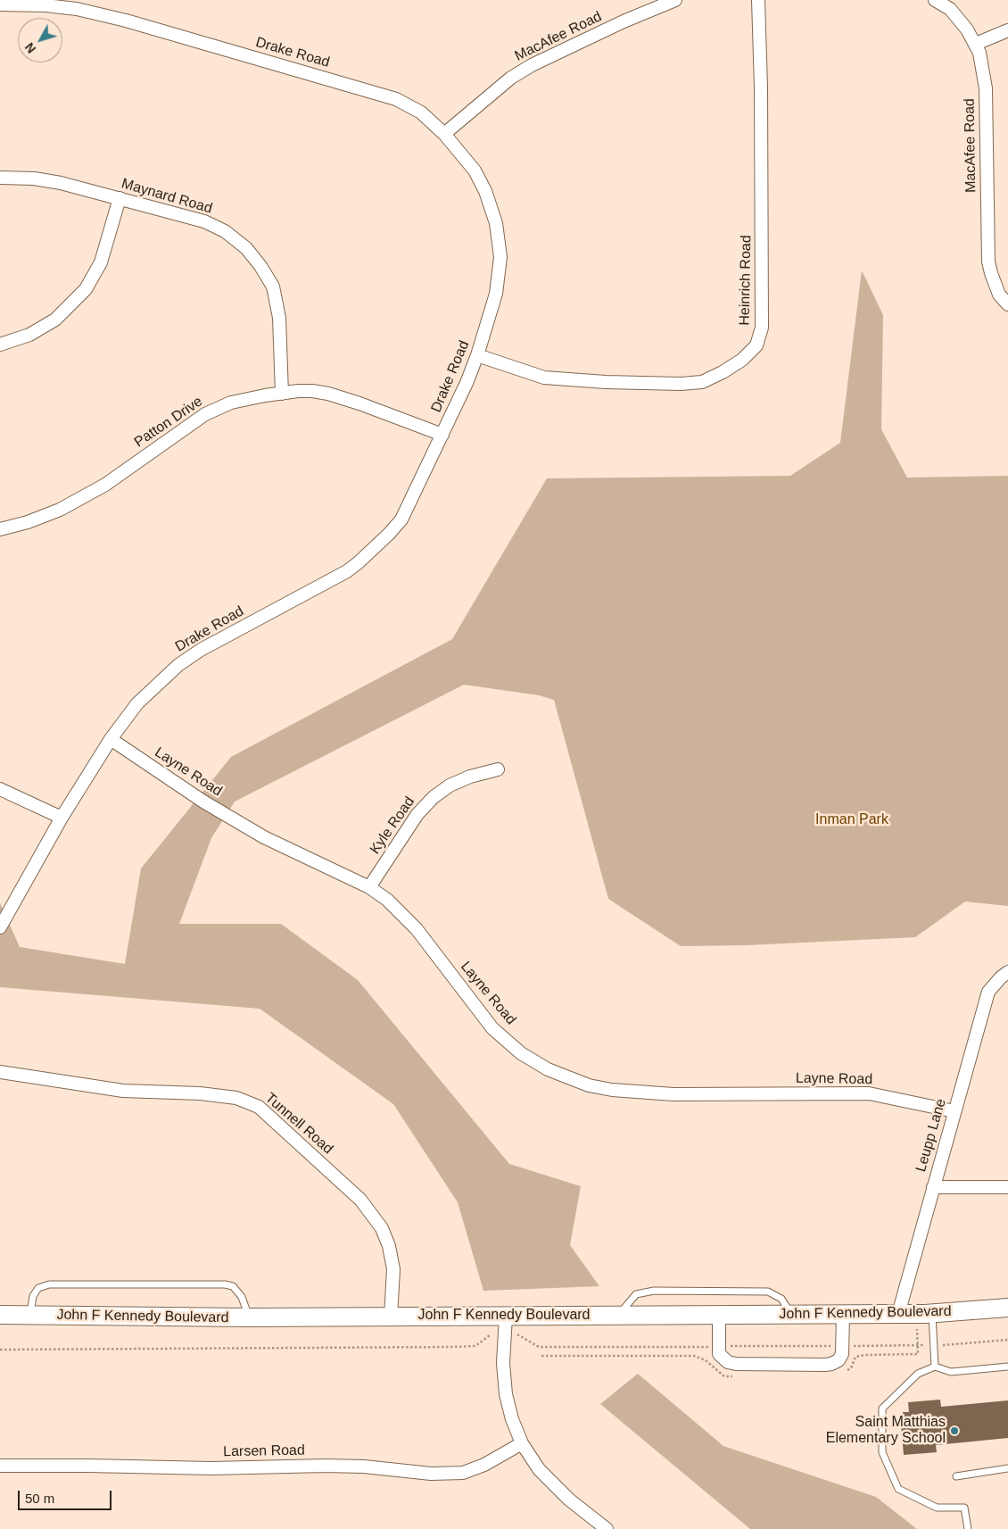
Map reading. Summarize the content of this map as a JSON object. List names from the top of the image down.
{
  "streets": {
    "street": [
      "MacAfee Road",
      "Drake Road",
      "Maynard Road",
      "Heinrich Road",
      "Patton Drive",
      "Layne Road",
      "Kyle Road",
      "Tunnell Road",
      "Leupp Lane",
      "John F Kennedy Boulevard",
      "Larsen Road"
    ]
  },
  "crossings": [
    ["MacAfee Road", "Drake Road"],
    ["Drake Road", "Heinrich Road"],
    ["Drake Road", "Patton Drive"],
    ["Drake Road", "Layne Road"],
    ["Maynard Road", "Patton Drive"],
    ["Layne Road", "Kyle Road"],
    ["Layne Road", "Leupp Lane"],
    ["Tunnell Road", "John F Kennedy Boulevard"],
    ["Leupp Lane", "John F Kennedy Boulevard"]
  ],
  "parks": ["Inman Park"],
  "places": ["Saint Matthias Elementary School"],
  "scale_bar": "50 m",
  "north": "bottom left"
}
